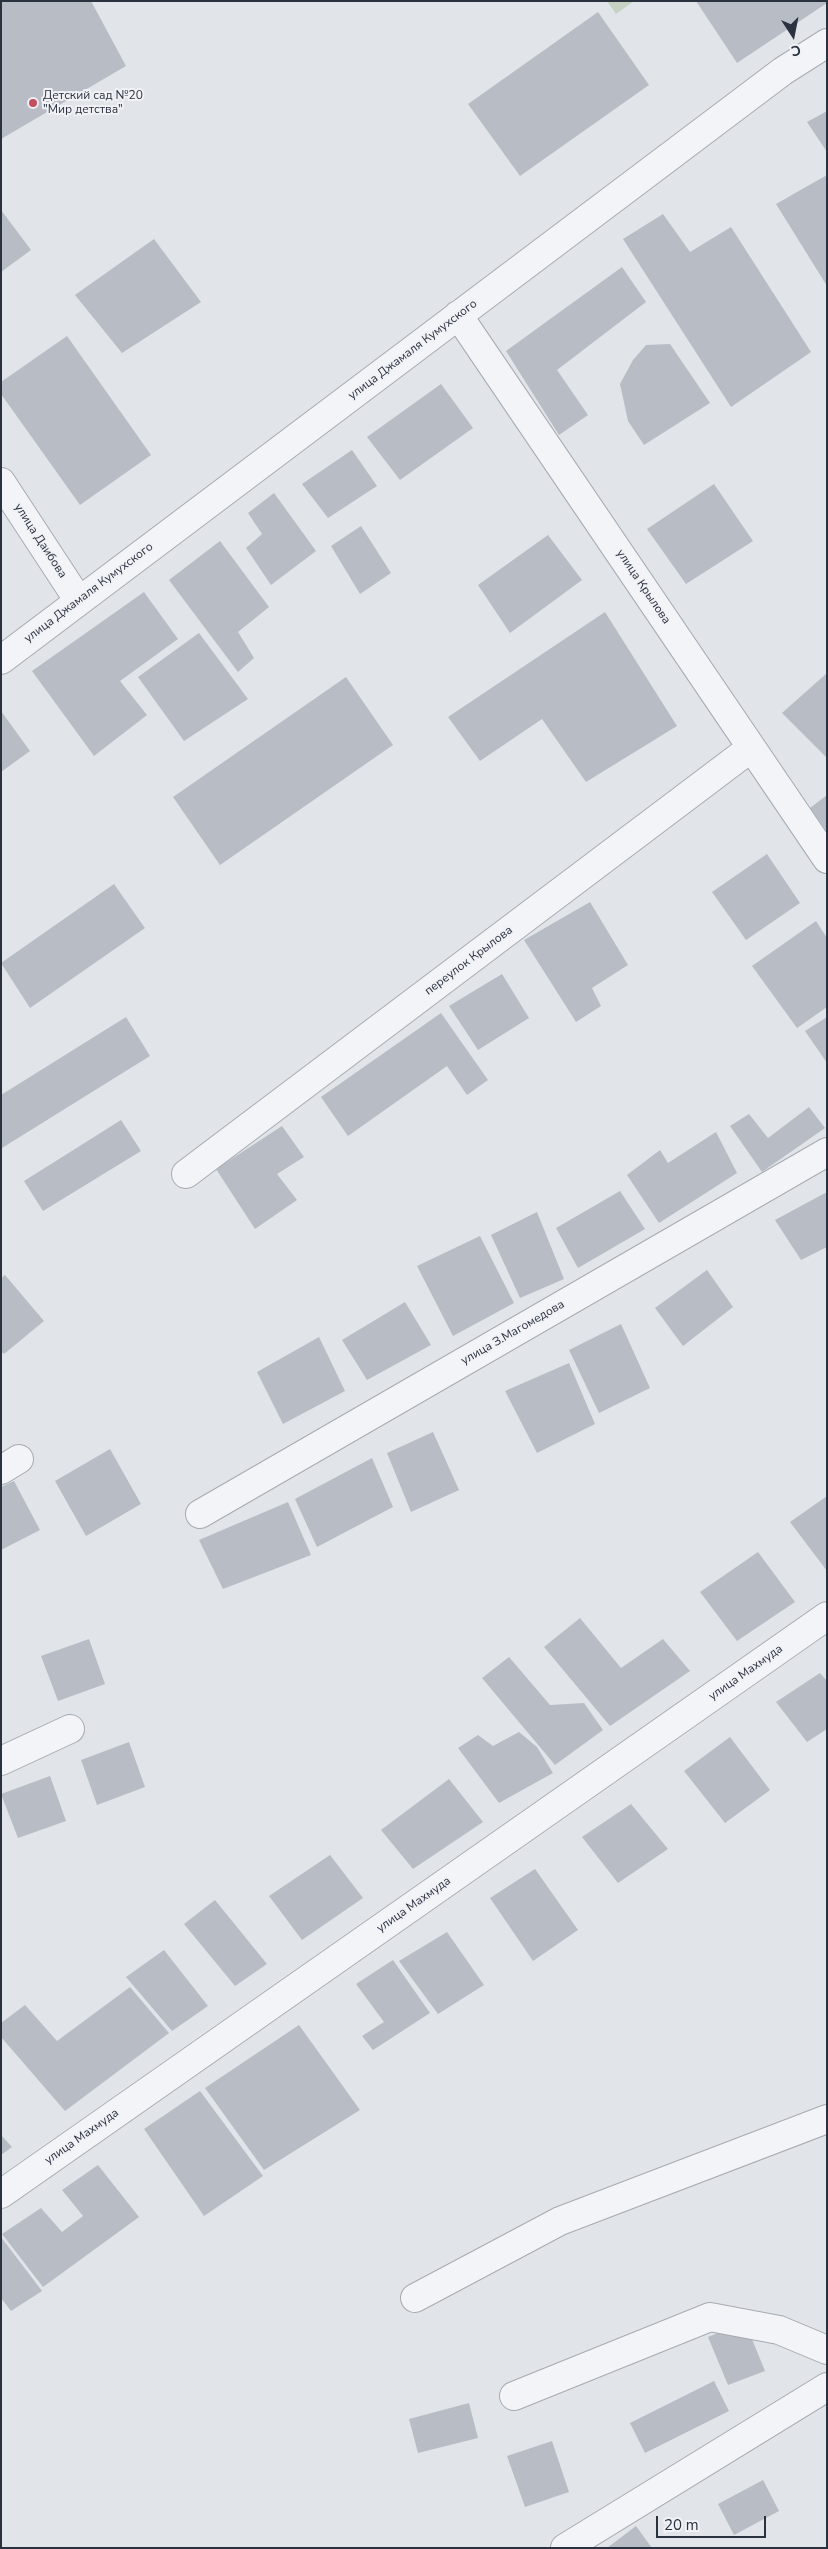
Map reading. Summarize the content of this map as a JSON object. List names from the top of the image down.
{
  "streets": {
    "street": [
      "улица Джамаля Кумухского",
      "улица Даибова",
      "улица Крылова",
      "переулок Крылова",
      "улица З.Магомедова",
      "улица Махмуда"
    ]
  },
  "crossings": [
    ["улица Джамаля Кумухского", "улица Даибова"],
    ["улица Джамаля Кумухского", "улица Крылова"],
    ["улица Крылова", "переулок Крылова"]
  ],
  "places": ["Детский сад №20 \"Мир детства\""],
  "scale_bar": "20 m",
  "north": "bottom"
}
